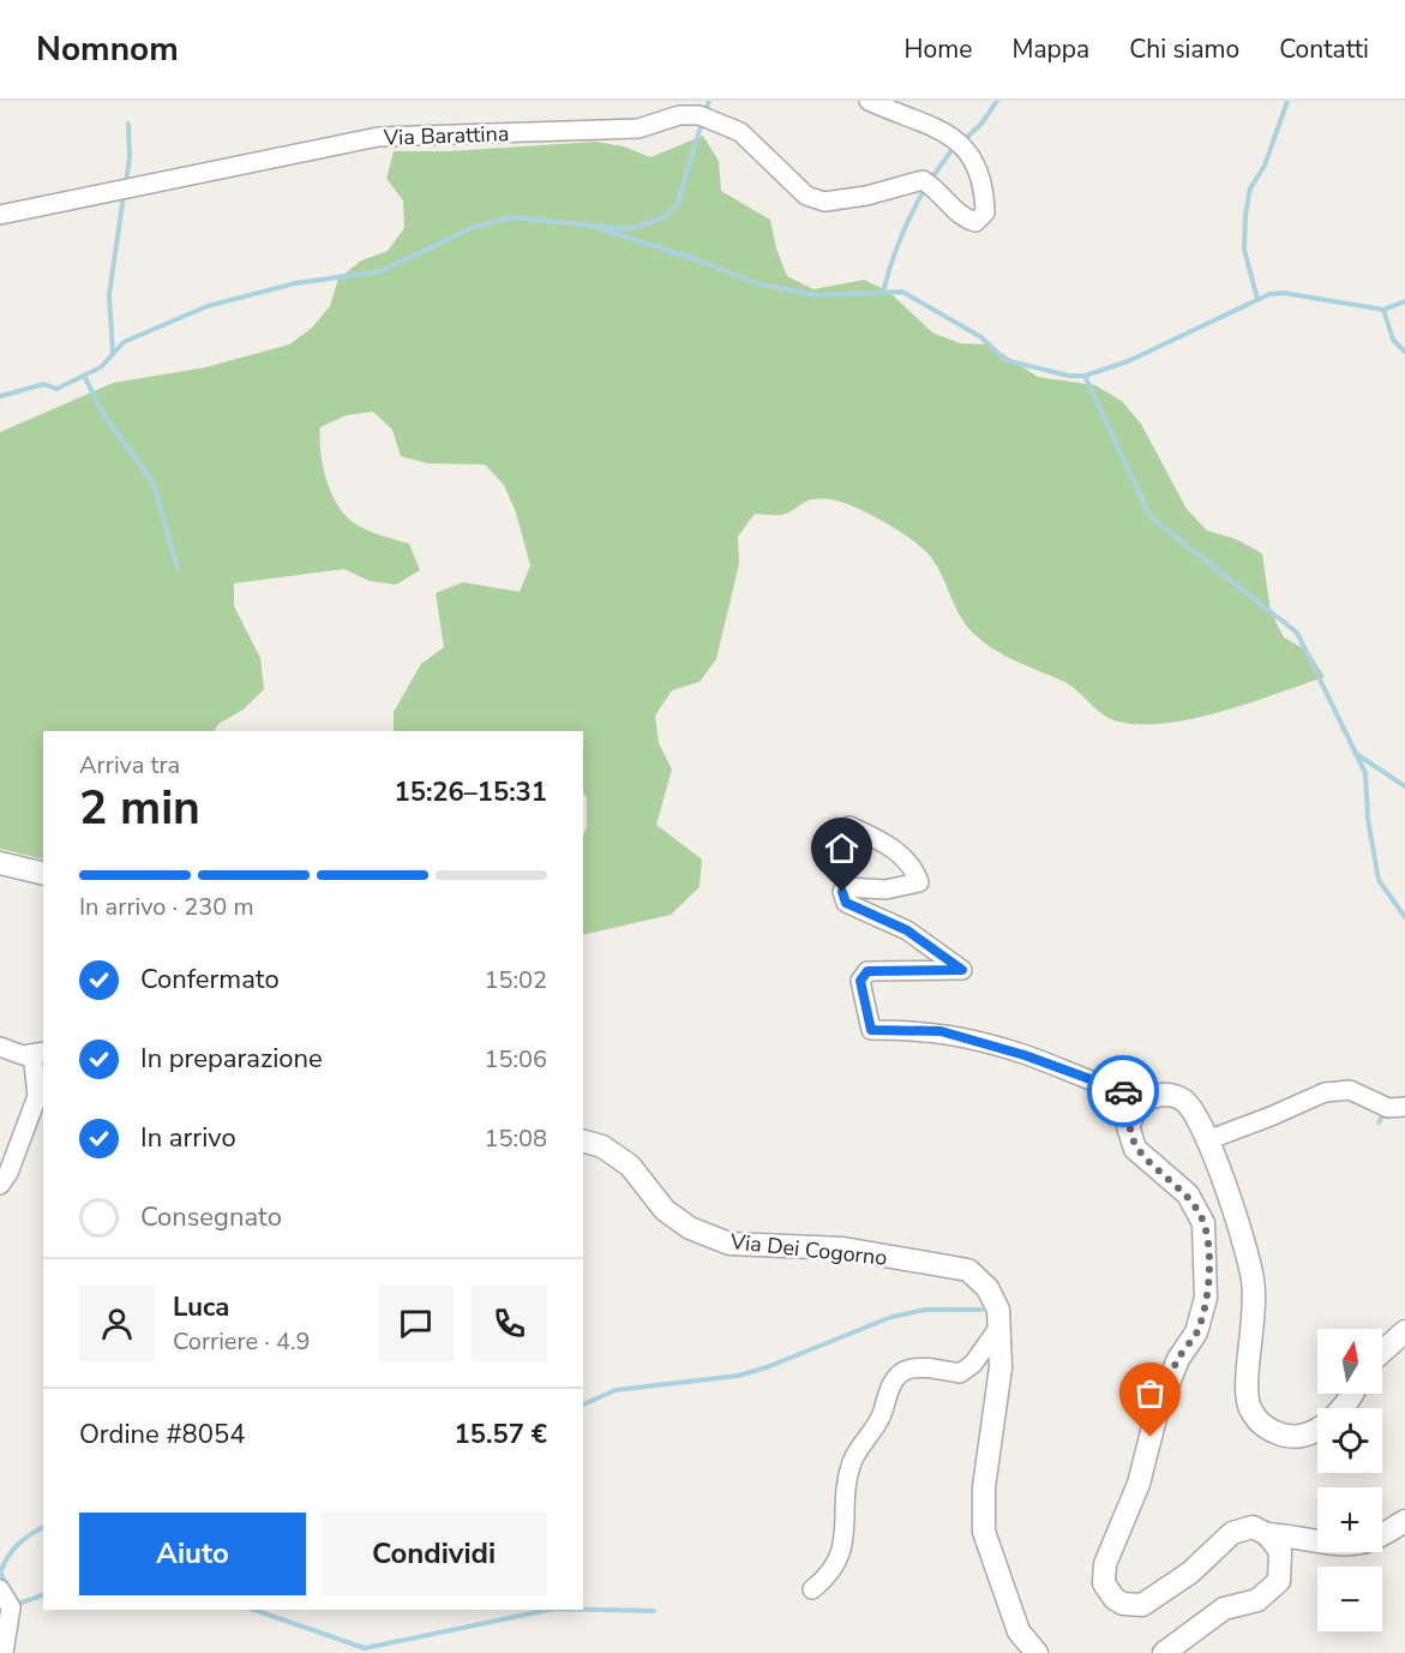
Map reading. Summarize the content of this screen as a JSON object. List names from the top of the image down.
{
  "streets": {
    "street": ["Via Barattina", "Via Dei Cogorno"]
  },
  "north": "top",
  "page": {
    "header": "Nomnom",
    "nav": [
      "Home",
      "Mappa",
      "Chi siamo",
      "Contatti"
    ],
    "heading": ["2 min", "Arriva tra", "15:26–15:31"],
    "panel": [
      "Luca",
      "Corriere · 4.9",
      "Ordine #8054",
      "15.57 €"
    ],
    "bar": "In arrivo · 230 m",
    "list": [
      ["Confermato", "15:02"],
      ["In preparazione", "15:06"],
      ["In arrivo", "15:08"],
      "Consegnato"
    ],
    "map_buttons": ["+", "−"],
    "buttons": ["Aiuto", "Condividi"]
  }
}
